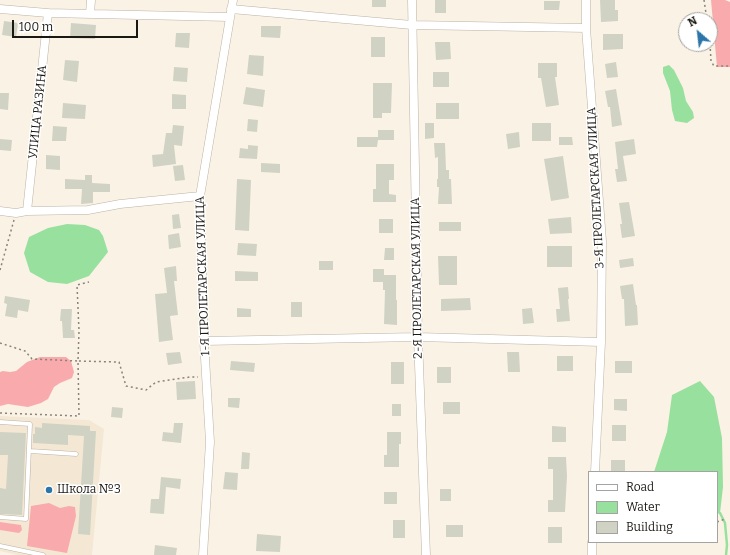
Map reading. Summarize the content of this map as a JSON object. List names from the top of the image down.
{
  "streets": {
    "street": [
      "УЛИЦА РАЗИНА",
      "3-Я ПРОЛЕТАРСКАЯ УЛИЦА",
      "1-Я ПРОЛЕТАРСКАЯ УЛИЦА",
      "2-Я ПРОЛЕТАРСКАЯ УЛИЦА"
    ]
  },
  "places": ["Школа №3"],
  "legend": ["Road", "Water", "Building"],
  "scale_bar": "100 m",
  "north": "top left"
}
